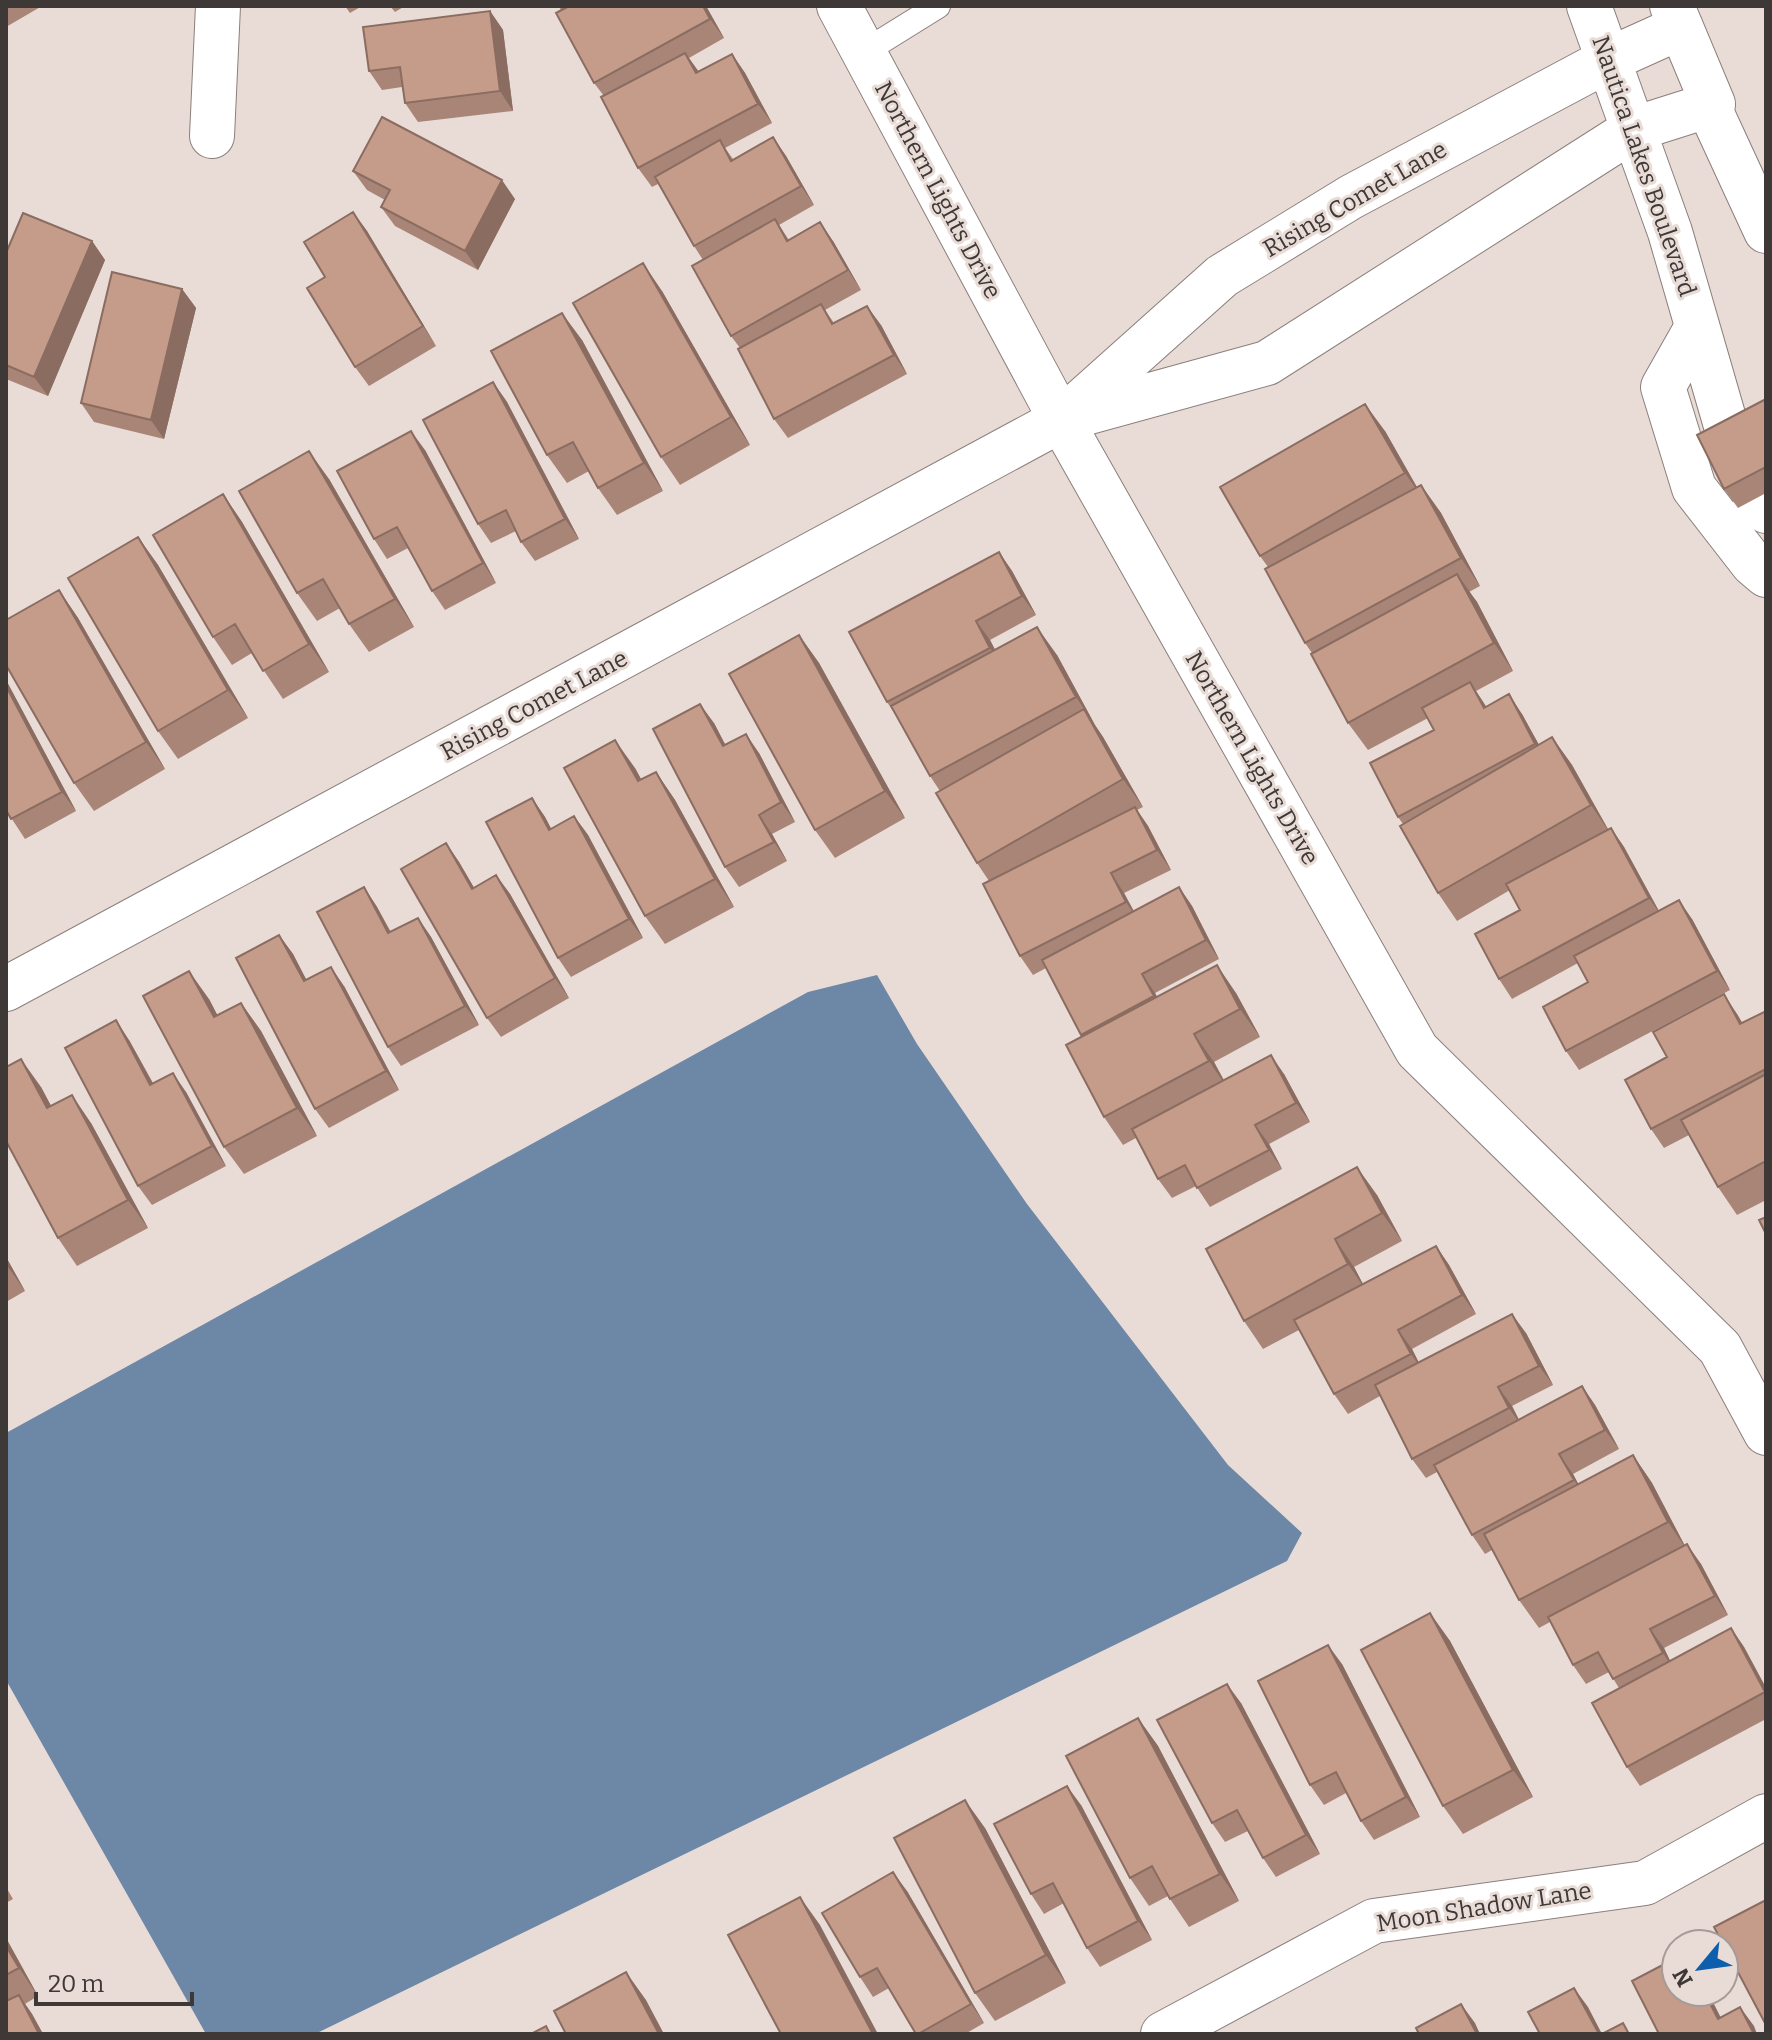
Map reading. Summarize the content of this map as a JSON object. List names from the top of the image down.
{
  "streets": {
    "street": [
      "Nautica Lakes Boulevard",
      "Northern Lights Drive",
      "Rising Comet Lane",
      "Moon Shadow Lane"
    ]
  },
  "crossings": [
    ["Nautica Lakes Boulevard", "Rising Comet Lane"],
    ["Northern Lights Drive", "Rising Comet Lane"]
  ],
  "scale_bar": "20 m",
  "north": "bottom left"
}
